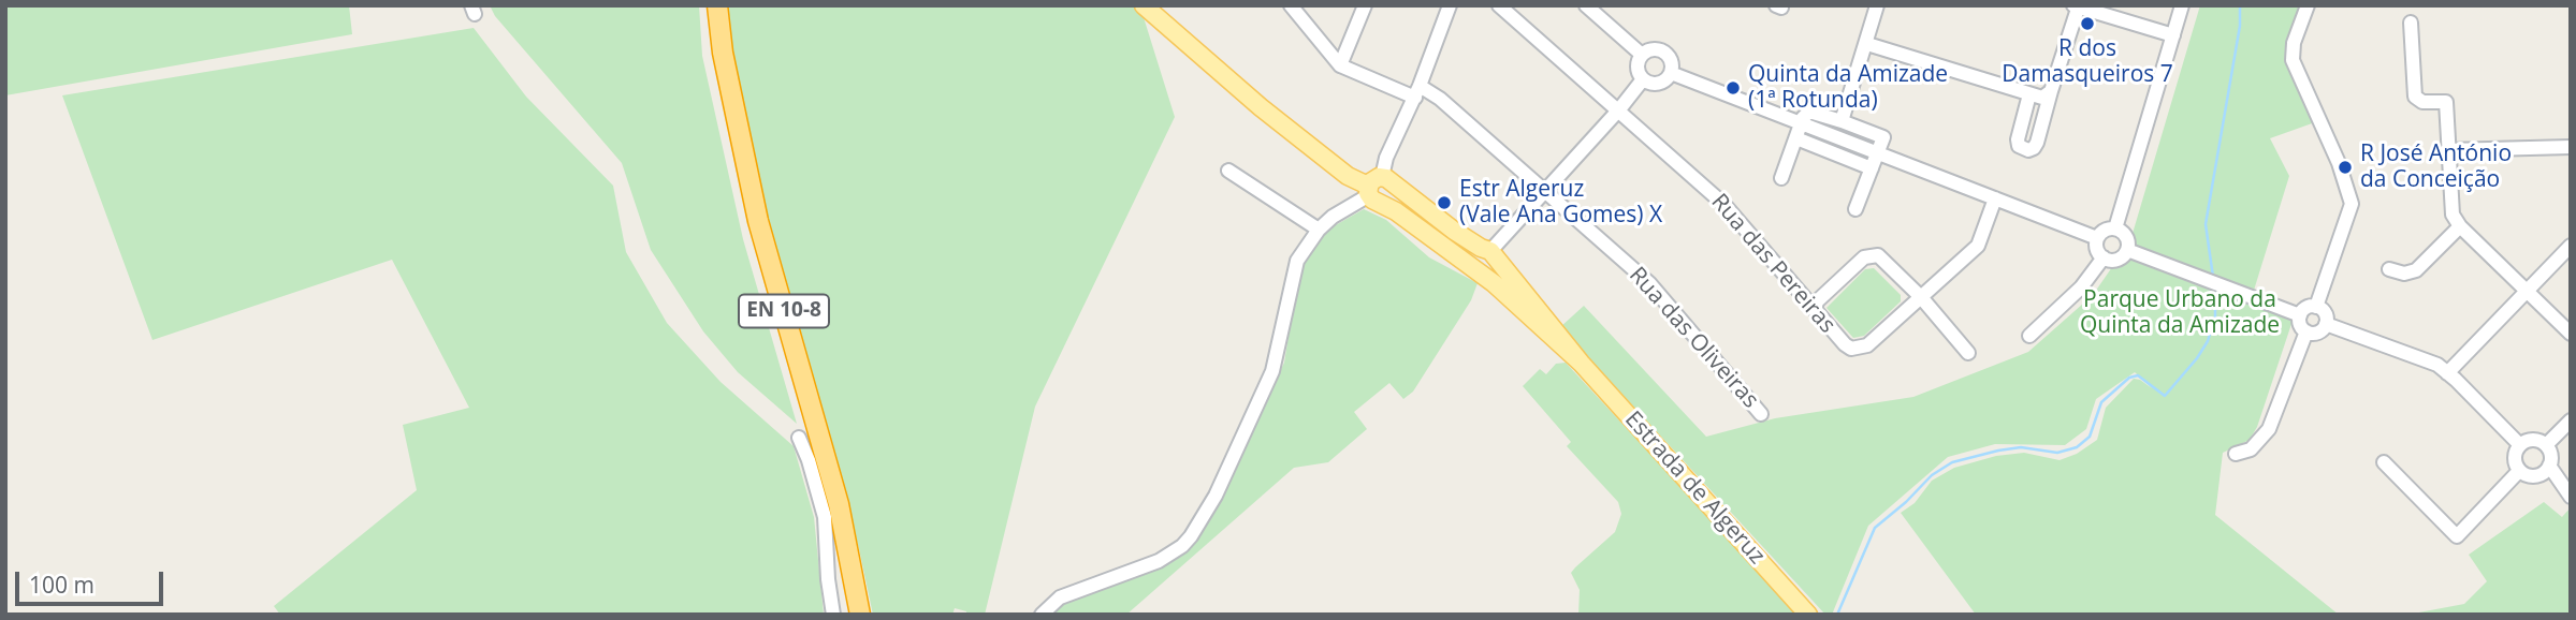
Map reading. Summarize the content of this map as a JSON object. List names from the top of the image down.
{
  "streets": {
    "highway": ["EN 10-8"],
    "main road": ["Estrada de Algeruz"],
    "street": ["Rua das Pereiras", "Rua das Oliveiras"]
  },
  "parks": ["Parque Urbano da Quinta da Amizade"],
  "places": [
    "R dos Damasqueiros 7",
    "Quinta da Amizade (1ª Rotunda)",
    "R José António da Conceição",
    "Estr Algeruz (Vale Ana Gomes) X"
  ],
  "scale_bar": "100 m"
}
